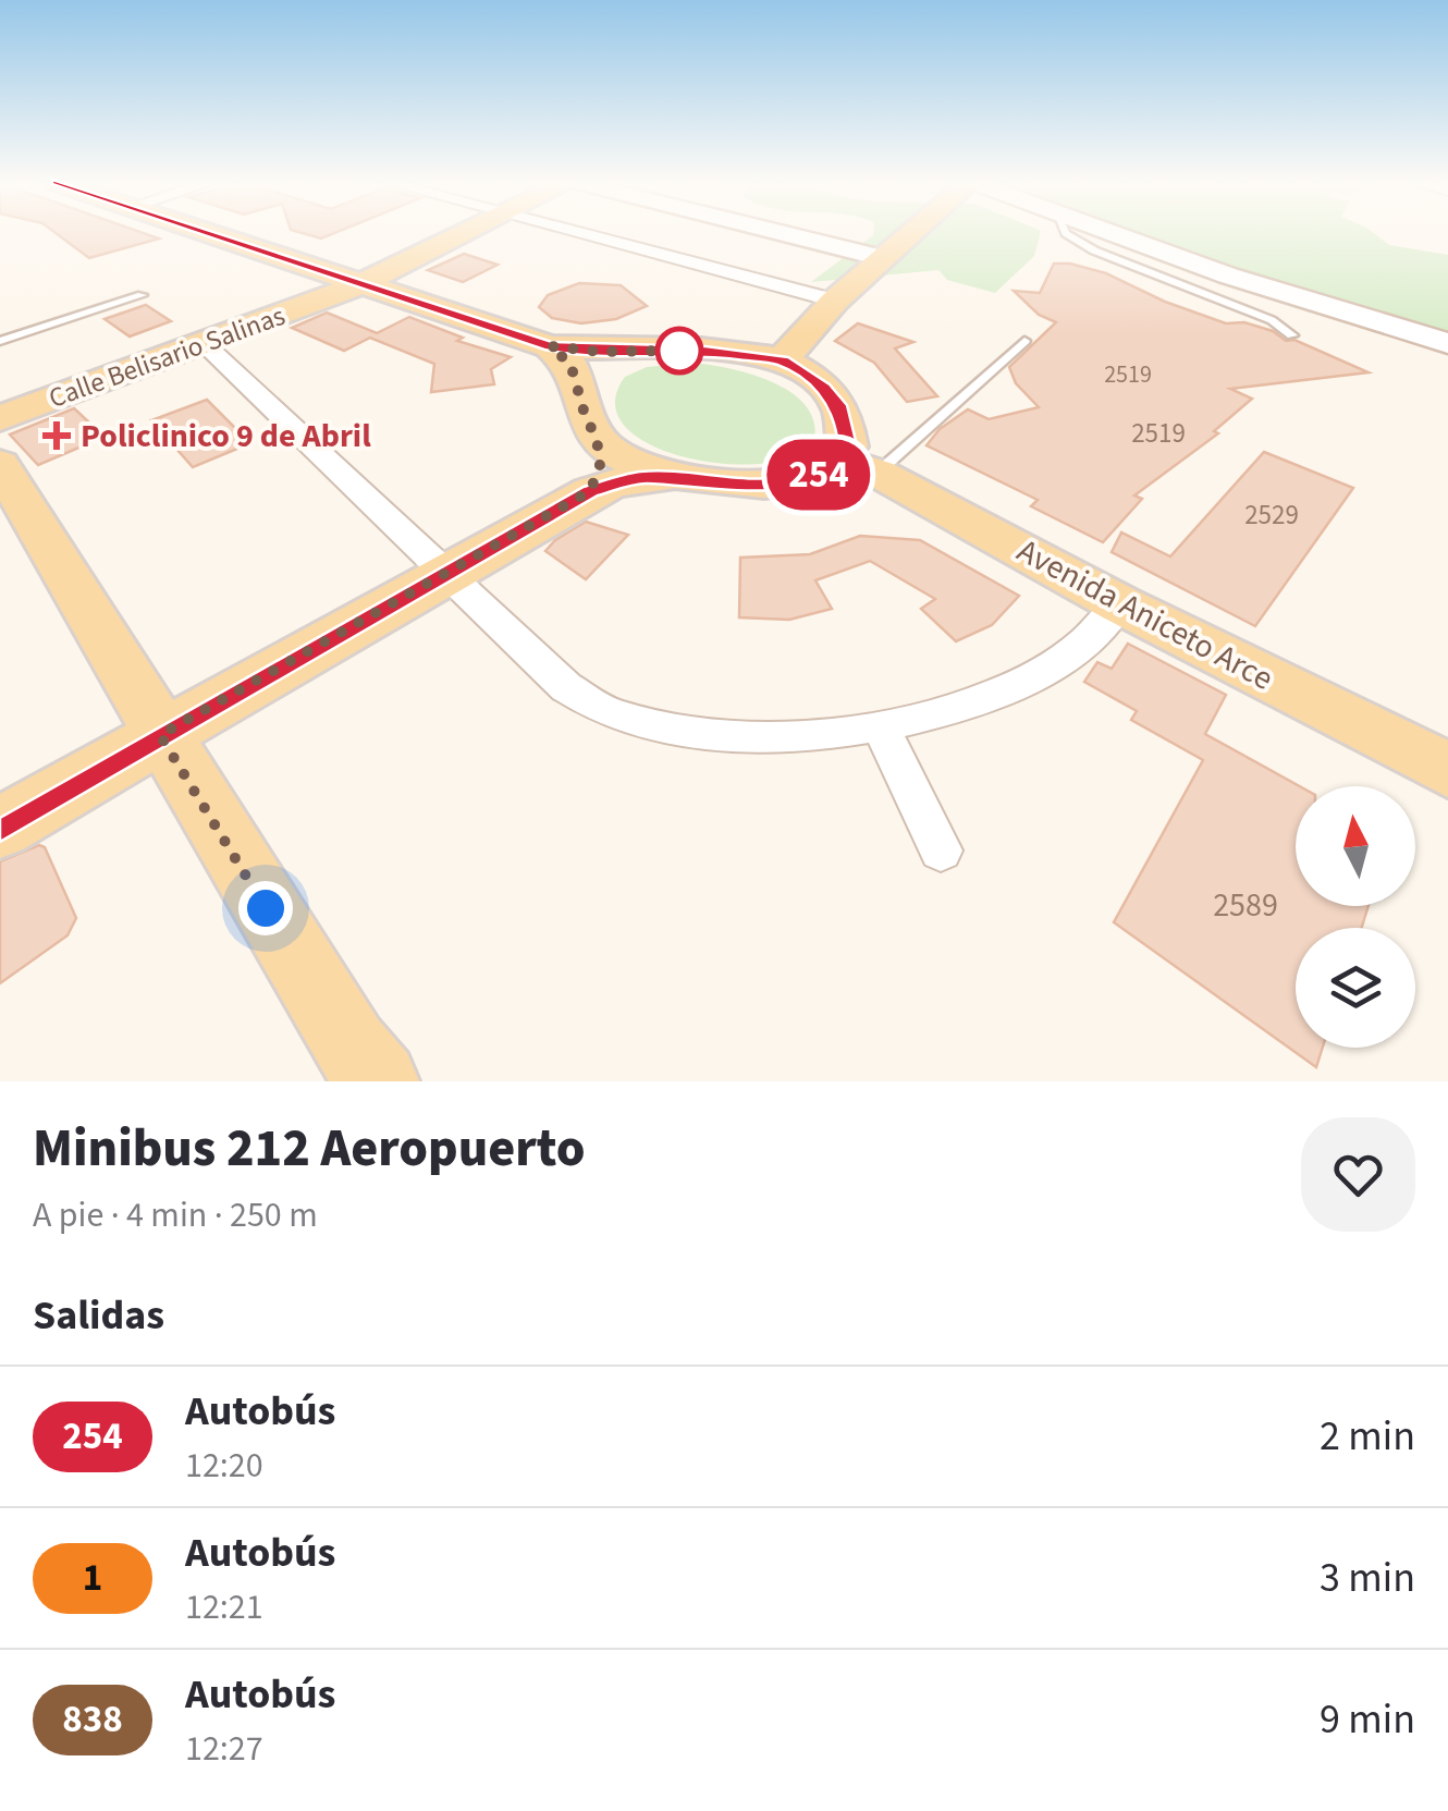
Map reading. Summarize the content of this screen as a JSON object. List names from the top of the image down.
{
  "streets": {
    "main road": ["Calle Belisario Salinas", "Avenida Aniceto Arce"]
  },
  "places": {
    "health": ["Policlinico 9 de Abril"]
  },
  "lines": ["bus line 254"],
  "house_numbers": [
    "2519",
    "2519",
    "2529",
    "2589"
  ],
  "north": "top",
  "page": {
    "on_map": "254",
    "heading": [
      ["Minibus 212 Aeropuerto", "A pie · 4 min · 250 m"],
      "Salidas"
    ],
    "list": [
      {
        "mark": "254",
        "name": "Autobús",
        "note": "12:20",
        "value": "2 min"
      },
      {
        "mark": "1",
        "name": "Autobús",
        "note": "12:21",
        "value": "3 min"
      },
      {
        "mark": "838",
        "name": "Autobús",
        "note": "12:27",
        "value": "9 min"
      }
    ]
  }
}
